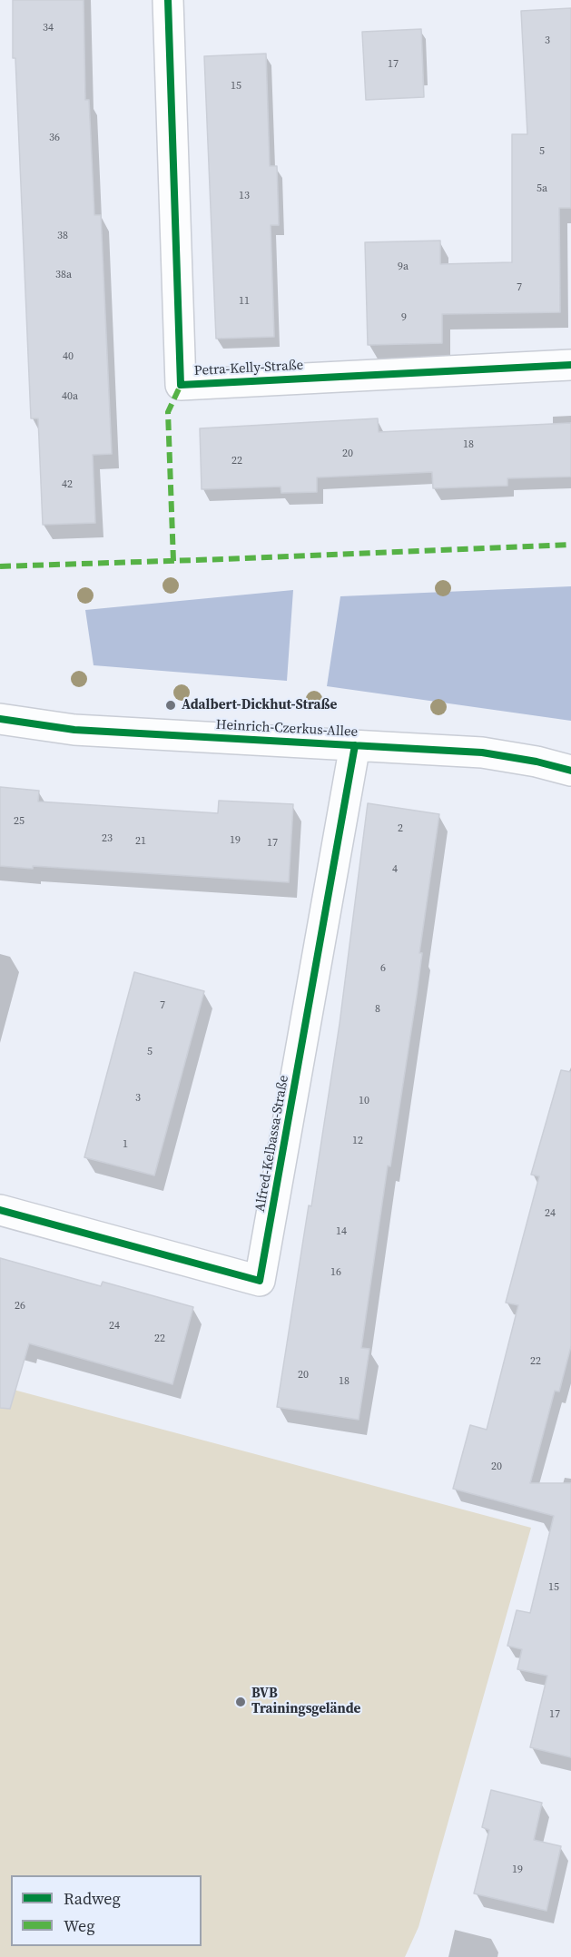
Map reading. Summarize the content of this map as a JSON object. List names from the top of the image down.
{
  "streets": {
    "street": ["Petra-Kelly-Straße", "Heinrich-Czerkus-Allee", "Alfred-Kelbassa-Straße"]
  },
  "crossings": [
    ["Heinrich-Czerkus-Allee", "Alfred-Kelbassa-Straße"]
  ],
  "places": ["Adalbert-Dickhut-Straße", "BVB Trainingsgelände"],
  "house_numbers": [
    "34",
    "3",
    "17",
    "15",
    "36",
    "5",
    "5a",
    "13",
    "38",
    "9a",
    "38a",
    "7",
    "11",
    "9",
    "40",
    "40a",
    "18",
    "20",
    "22",
    "42",
    "25",
    "2",
    "23",
    "19",
    "21",
    "17",
    "4",
    "6",
    "7",
    "8",
    "5",
    "3",
    "10",
    "12",
    "1",
    "24",
    "14",
    "16",
    "26",
    "24",
    "22",
    "22",
    "20",
    "18",
    "20",
    "15",
    "17",
    "19"
  ],
  "legend": ["Radweg", "Weg"]
}
